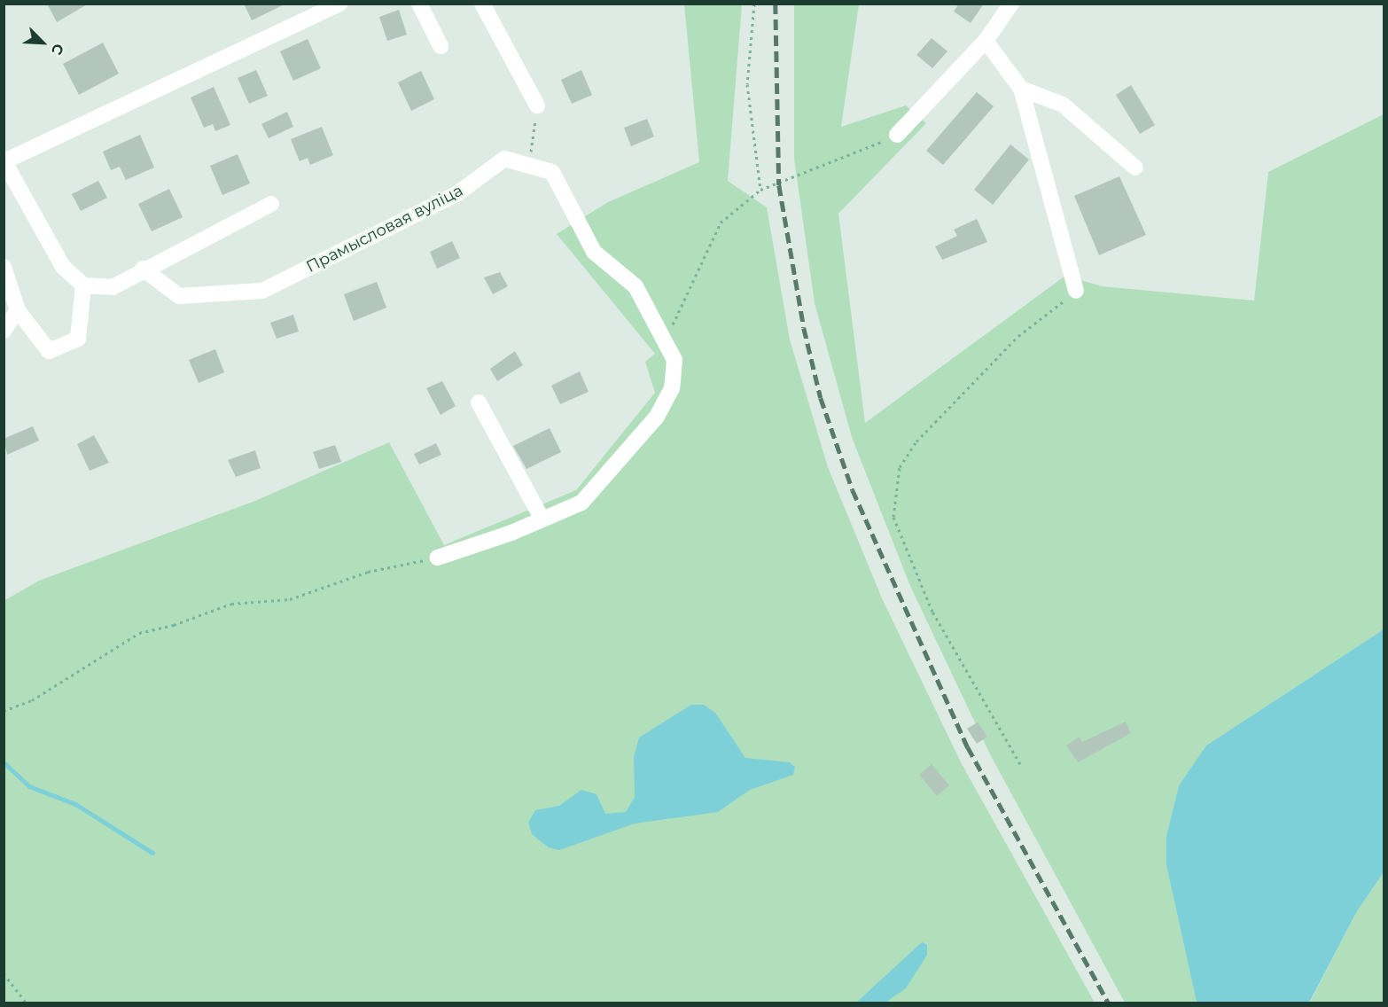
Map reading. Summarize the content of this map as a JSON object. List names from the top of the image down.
{
  "streets": {
    "street": ["Прамысловая вуліца"]
  },
  "north": "bottom right"
}
